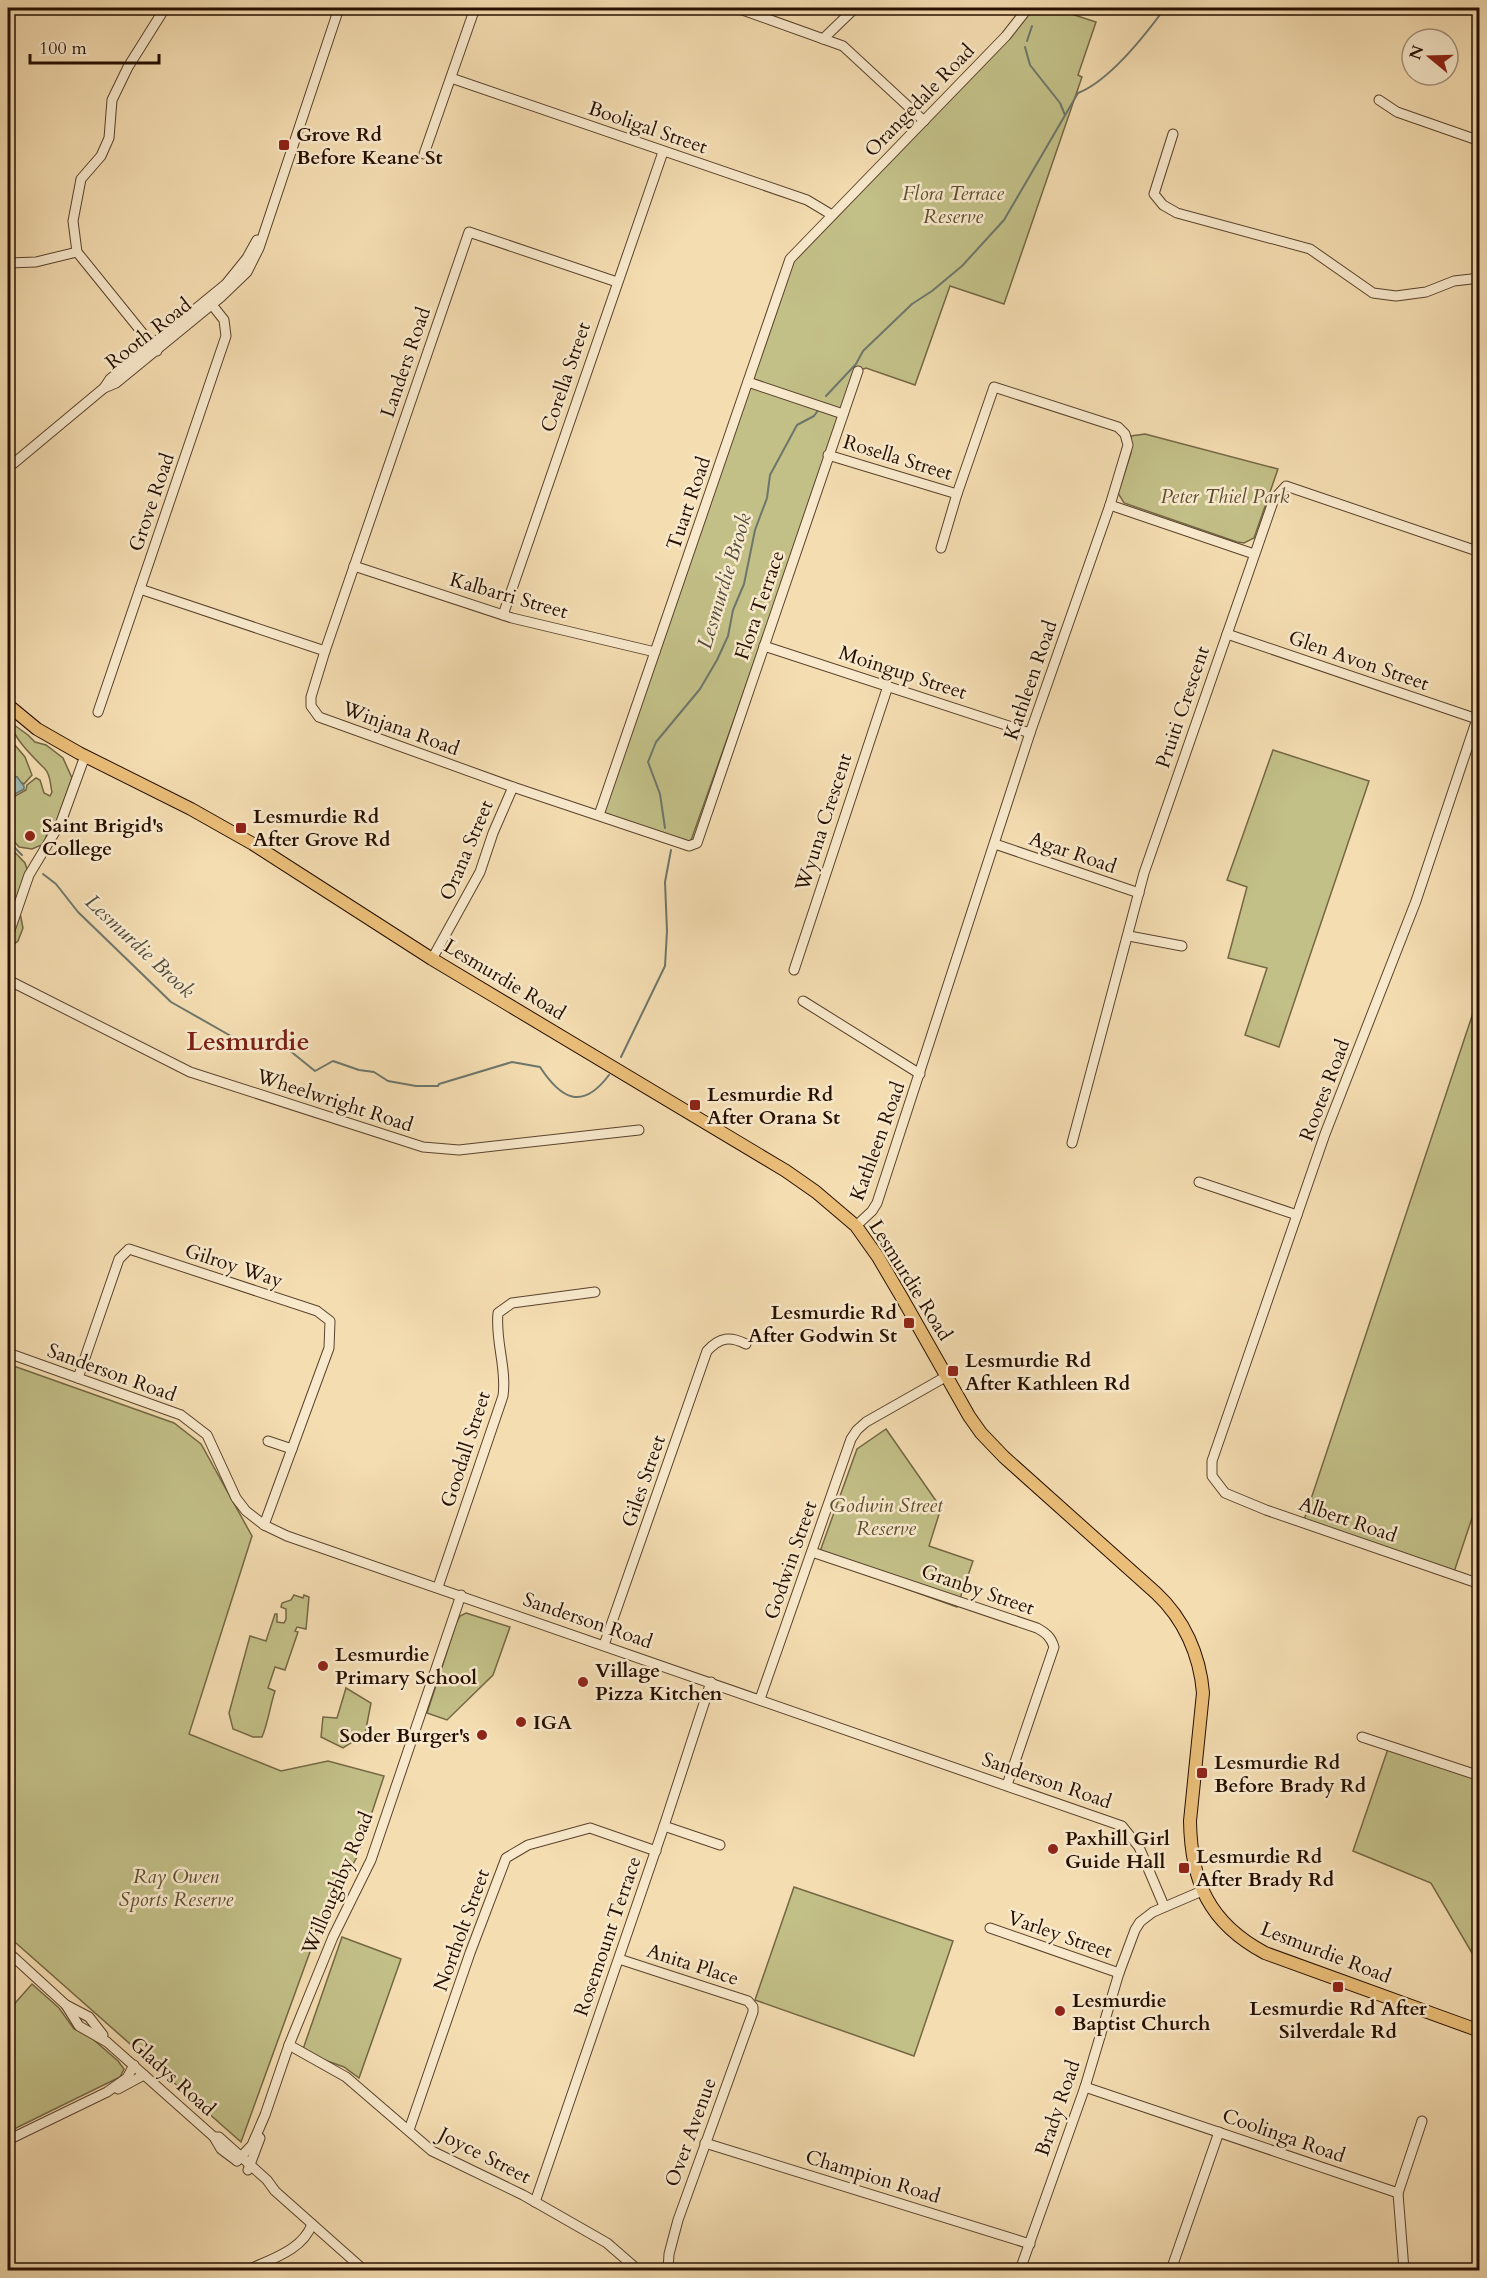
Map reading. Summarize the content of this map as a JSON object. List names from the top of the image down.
{
  "streets": {
    "main road": ["Lesmurdie Road"],
    "street": [
      "Orangedale Road",
      "Booligal Street",
      "Rooth Road",
      "Landers Road",
      "Corella Street",
      "Rosella Street",
      "Grove Road",
      "Tuart Road",
      "Kalbarri Street",
      "Flora Terrace",
      "Glen Avon Street",
      "Moingup Street",
      "Kathleen Road",
      "Pruiti Crescent",
      "Winjana Road",
      "Wyuna Crescent",
      "Orana Street",
      "Agar Road",
      "Rootes Road",
      "Wheelwright Road",
      "Gilroy Way",
      "Sanderson Road",
      "Goodall Street",
      "Giles Street",
      "Albert Road",
      "Godwin Street",
      "Granby Street",
      "Willoughby Road",
      "Northolt Street",
      "Varley Street",
      "Rosemount Terrace",
      "Anita Place",
      "Gladys Road",
      "Brady Road",
      "Over Avenue",
      "Coolinga Road",
      "Joyce Street",
      "Champion Road"
    ]
  },
  "crossings": [
    ["Orangedale Road", "Booligal Street"],
    ["Orangedale Road", "Tuart Road"],
    ["Booligal Street", "Corella Street"],
    ["Booligal Street", "Tuart Road"],
    ["Rooth Road", "Grove Road"],
    ["Landers Road", "Corella Street"],
    ["Landers Road", "Kalbarri Street"],
    ["Landers Road", "Winjana Road"],
    ["Corella Street", "Kalbarri Street"],
    ["Rosella Street", "Flora Terrace"],
    ["Rosella Street", "Kathleen Road"],
    ["Tuart Road", "Kalbarri Street"],
    ["Tuart Road", "Winjana Road"],
    ["Flora Terrace", "Moingup Street"],
    ["Flora Terrace", "Winjana Road"],
    ["Glen Avon Street", "Pruiti Crescent"],
    ["Glen Avon Street", "Rootes Road"],
    ["Moingup Street", "Kathleen Road"],
    ["Moingup Street", "Wyuna Crescent"],
    ["Kathleen Road", "Agar Road"],
    ["Kathleen Road", "Lesmurdie Road"],
    ["Pruiti Crescent", "Agar Road"],
    ["Winjana Road", "Orana Street"],
    ["Orana Street", "Lesmurdie Road"],
    ["Lesmurdie Road", "Godwin Street"],
    ["Lesmurdie Road", "Brady Road"],
    ["Rootes Road", "Albert Road"],
    ["Gilroy Way", "Sanderson Road"],
    ["Sanderson Road", "Goodall Street"],
    ["Sanderson Road", "Giles Street"],
    ["Sanderson Road", "Godwin Street"],
    ["Sanderson Road", "Granby Street"],
    ["Sanderson Road", "Willoughby Road"],
    ["Sanderson Road", "Rosemount Terrace"],
    ["Sanderson Road", "Brady Road"],
    ["Godwin Street", "Granby Street"],
    ["Willoughby Road", "Gladys Road"],
    ["Willoughby Road", "Joyce Street"],
    ["Northolt Street", "Rosemount Terrace"],
    ["Northolt Street", "Joyce Street"],
    ["Varley Street", "Brady Road"],
    ["Rosemount Terrace", "Anita Place"],
    ["Rosemount Terrace", "Joyce Street"],
    ["Anita Place", "Over Avenue"],
    ["Brady Road", "Coolinga Road"],
    ["Brady Road", "Champion Road"],
    ["Over Avenue", "Champion Road"]
  ],
  "districts": ["Lesmurdie"],
  "water": ["Lesmurdie Brook"],
  "parks": [
    "Flora Terrace Reserve",
    "Peter Thiel Park",
    "Godwin Street Reserve",
    "Ray Owen Sports Reserve"
  ],
  "places": {
    "transit": [
      "Grove Rd Before Keane St",
      "Lesmurdie Rd After Grove Rd",
      "Lesmurdie Rd After Orana St",
      "Lesmurdie Rd After Godwin St",
      "Lesmurdie Rd After Kathleen Rd",
      "Lesmurdie Rd Before Brady Rd",
      "Lesmurdie Rd After Brady Rd",
      "Lesmurdie Rd After Silverdale Rd"
    ],
    "other": [
      "Saint Brigid's College",
      "Lesmurdie Primary School",
      "Village Pizza Kitchen",
      "IGA",
      "Soder Burger's",
      "Paxhill Girl Guide Hall",
      "Lesmurdie Baptist Church"
    ]
  },
  "scale_bar": "100 m",
  "north": "left"
}
